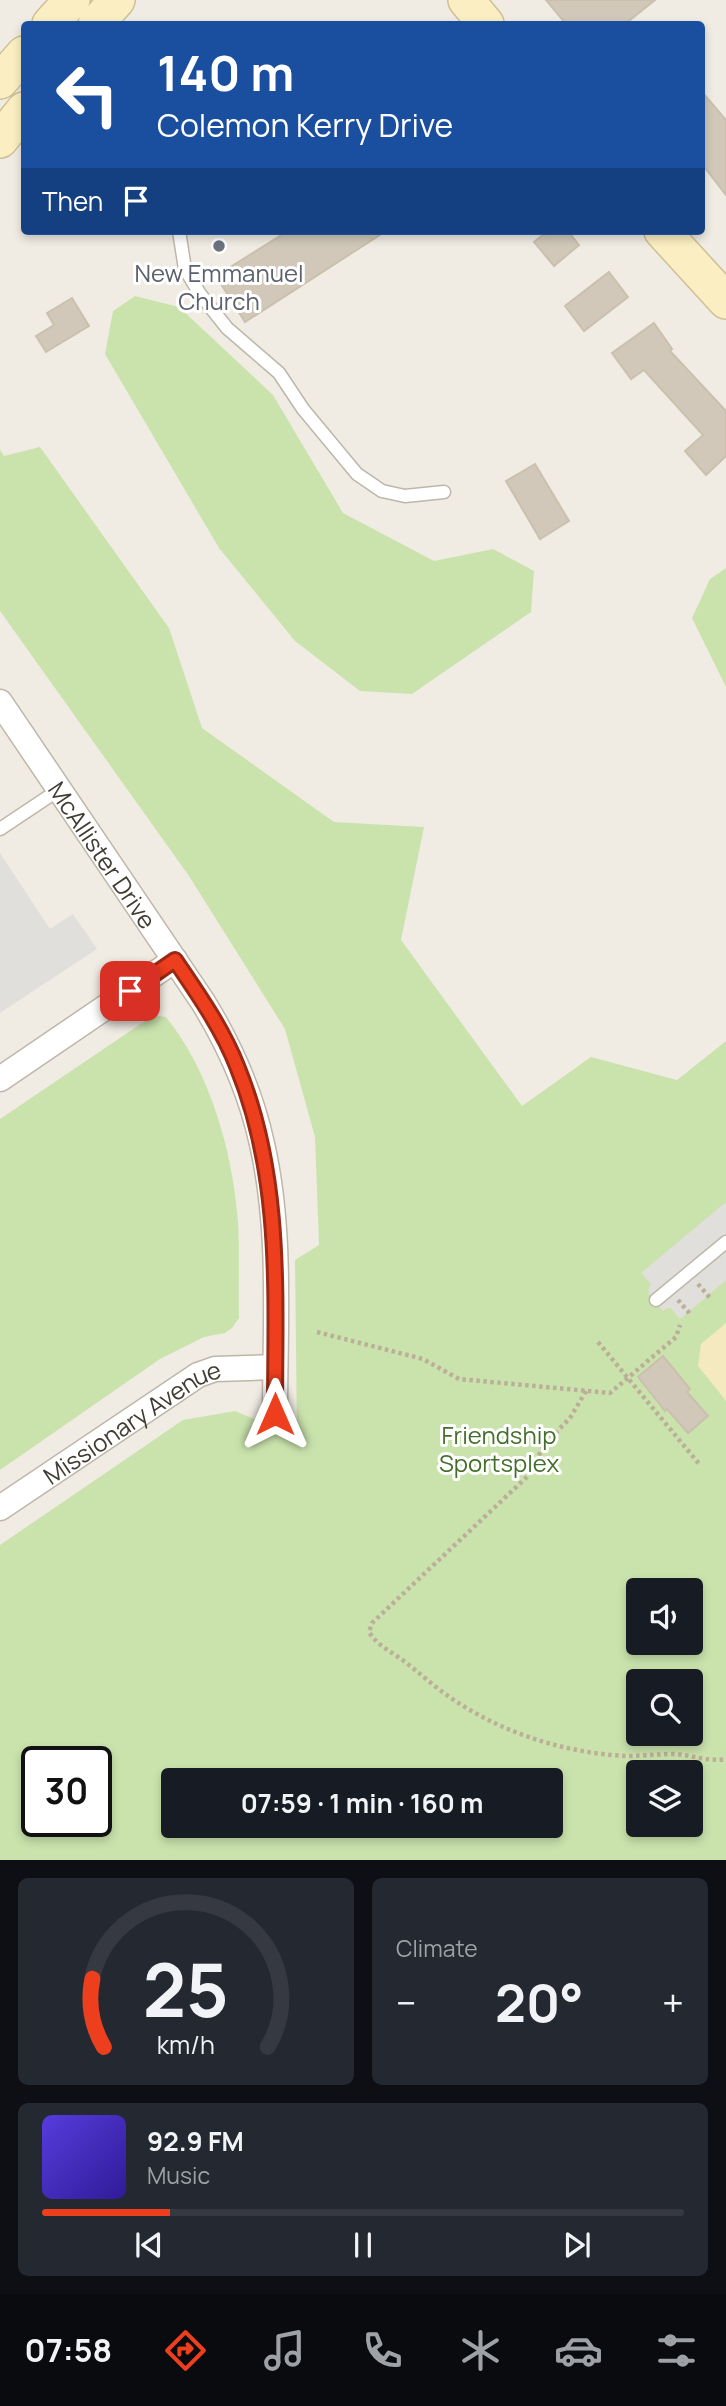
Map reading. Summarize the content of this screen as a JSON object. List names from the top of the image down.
{
  "streets": {
    "street": ["McAllister Drive", "Missionary Avenue"]
  },
  "crossings": [
    ["McAllister Drive", "Missionary Avenue"]
  ],
  "parks": ["Friendship Sportsplex"],
  "places": ["New Emmanuel Church"],
  "page": {
    "turn": ["140 m", "Colemon Kerry Drive"],
    "then": "Then",
    "limit": "30",
    "trip": "07:59 · 1 min · 160 m",
    "tile": "Climate",
    "heat": ["−", "20°", "+"],
    "song": ["92.9 FM", "Music"],
    "tabs": "07:58",
    "gauge": ["25", "km/h"]
  }
}
